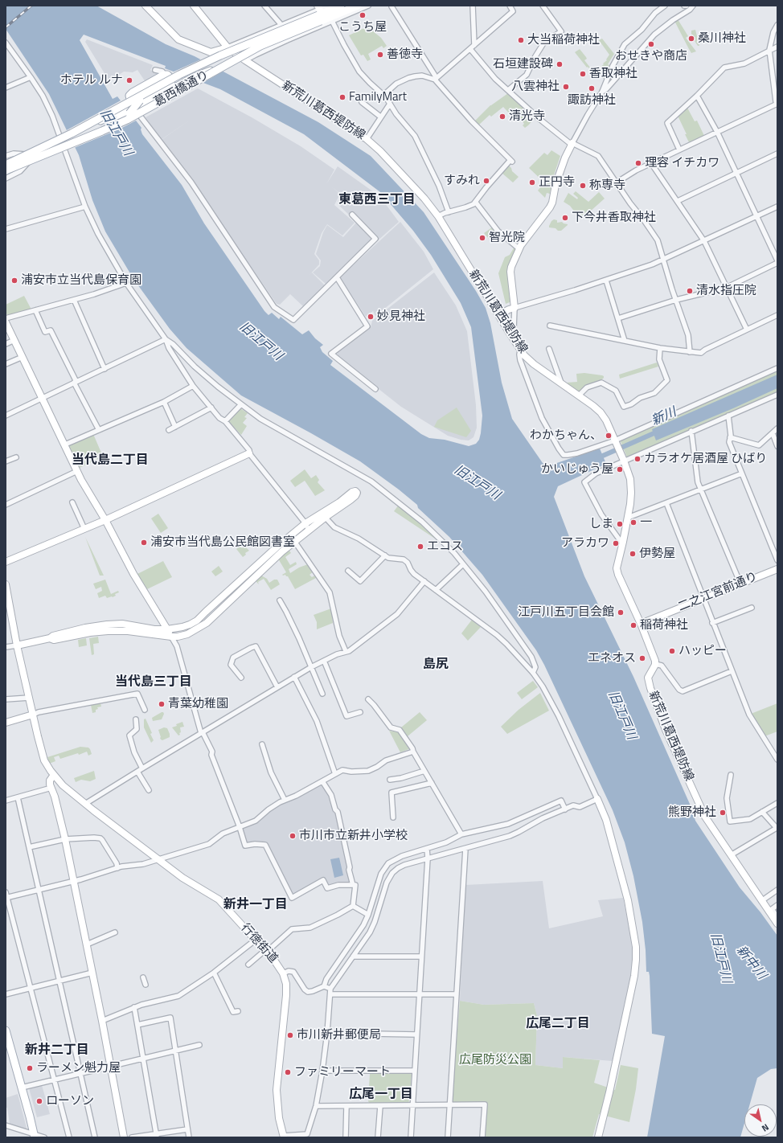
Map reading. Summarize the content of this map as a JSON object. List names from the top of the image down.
{
  "streets": {
    "main road": ["葛西橋通り"],
    "street": ["新荒川葛西堤防線", "二之江宮前通り", "行徳街道"]
  },
  "crossings": [
    ["新荒川葛西堤防線", "二之江宮前通り"]
  ],
  "districts": [
    "東葛西三丁目",
    "当代島二丁目",
    "島尻",
    "当代島三丁目",
    "新井一丁目",
    "広尾二丁目",
    "新井二丁目",
    "広尾一丁目"
  ],
  "water": ["旧江戸川", "新川", "新中川"],
  "parks": ["広尾防災公園"],
  "places": [
    "こうち屋",
    "桑川神社",
    "大当稲荷神社",
    "おせきや商店",
    "善徳寺",
    "石垣建設碑",
    "香取神社",
    "ホテル ルナ",
    "八雲神社",
    "諏訪神社",
    "FamilyMart",
    "清光寺",
    "理容 イチカワ",
    "すみれ",
    "正円寺",
    "称専寺",
    "下今井香取神社",
    "智光院",
    "浦安市立当代島保育園",
    "清水指圧院",
    "妙見神社",
    "わかちゃん、",
    "カラオケ居酒屋 ひばり",
    "かいじゅう屋",
    "一",
    "しま",
    "浦安市当代島公民館図書室",
    "アラカワ",
    "エコス",
    "伊勢屋",
    "江戸川五丁目会館",
    "稲荷神社",
    "ハッピー",
    "エネオス",
    "青葉幼稚園",
    "熊野神社",
    "市川市立新井小学校",
    "市川新井郵便局",
    "ラーメン魁力屋",
    "ファミリーマート",
    "ローソン"
  ],
  "north": "bottom right"
}
